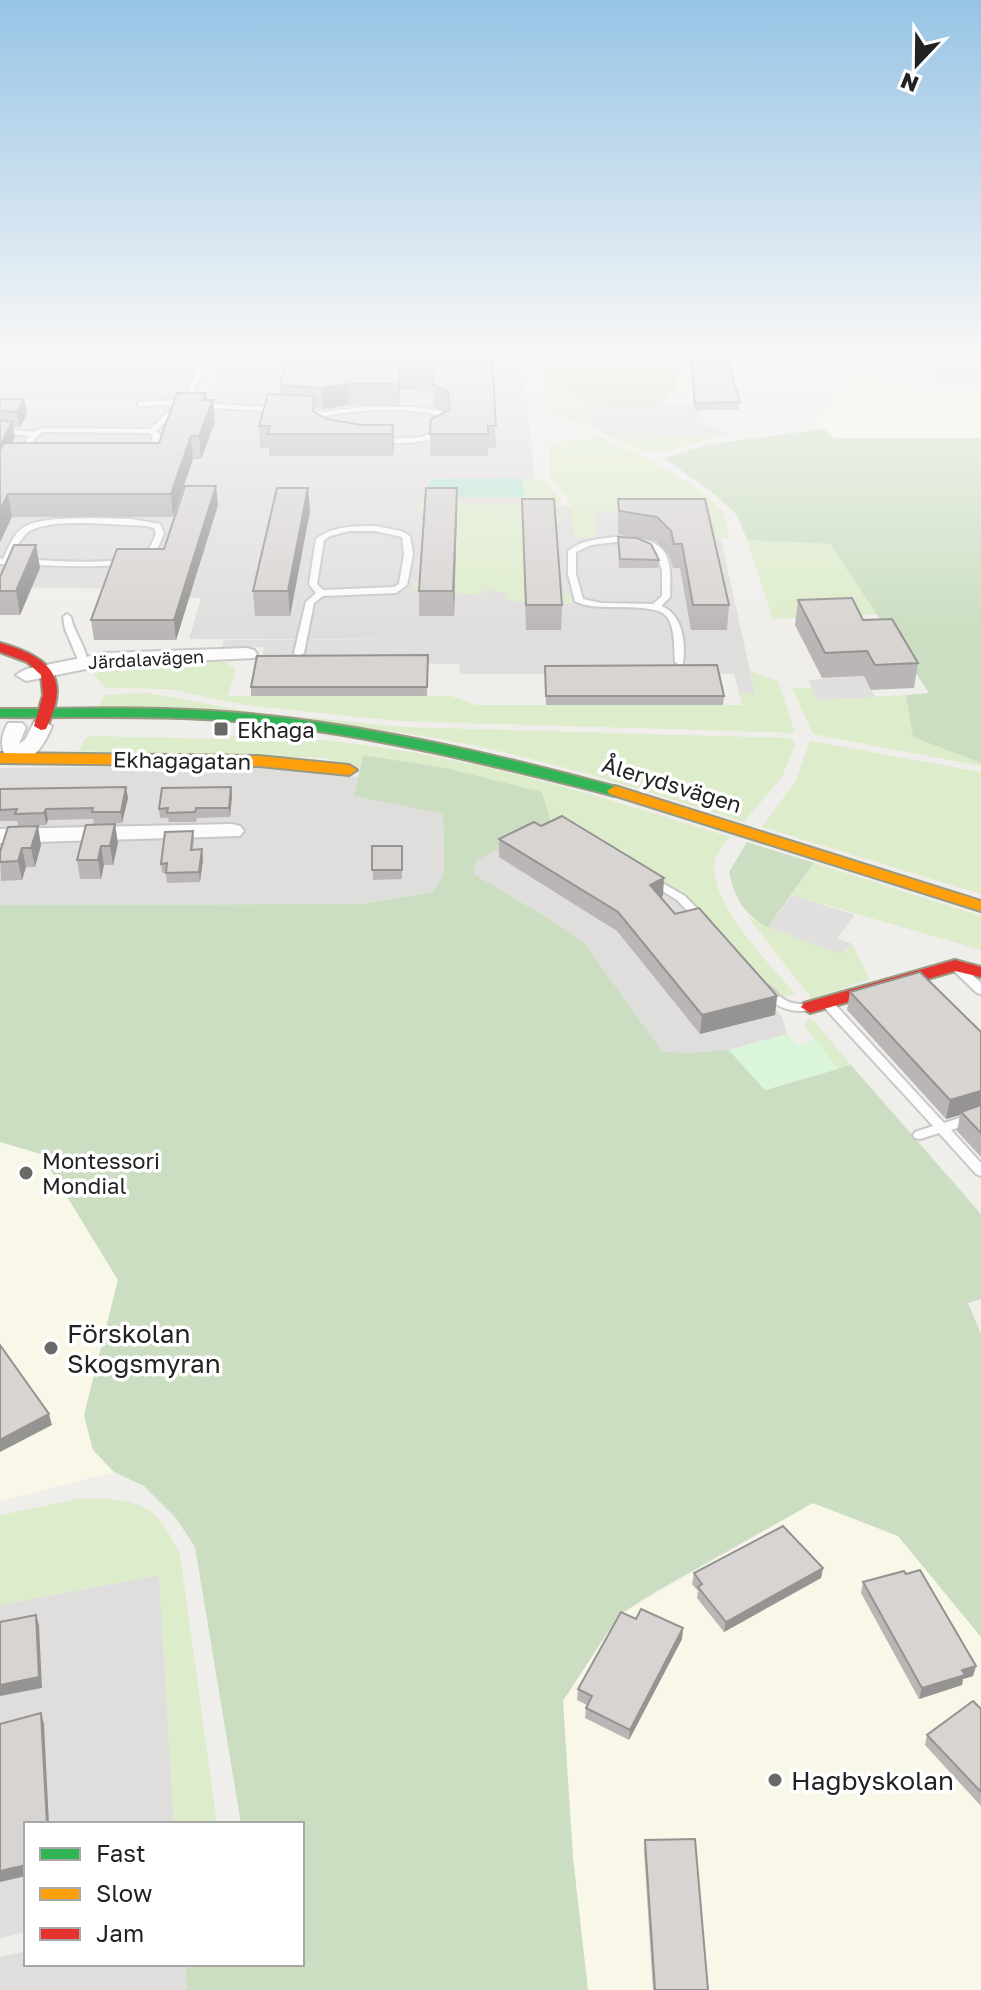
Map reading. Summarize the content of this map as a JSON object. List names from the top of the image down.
{
  "streets": {
    "main road": ["Ekhagagatan", "Ålerydsvägen"],
    "street": ["Järdalavägen"]
  },
  "crossings": [
    ["Järdalavägen", "Ålerydsvägen"]
  ],
  "places": {
    "transit": ["Ekhaga"],
    "other": ["Montessori Mondial", "Förskolan Skogsmyran", "Hagbyskolan"]
  },
  "legend": ["Fast", "Slow", "Jam"],
  "north": "bottom"
}
